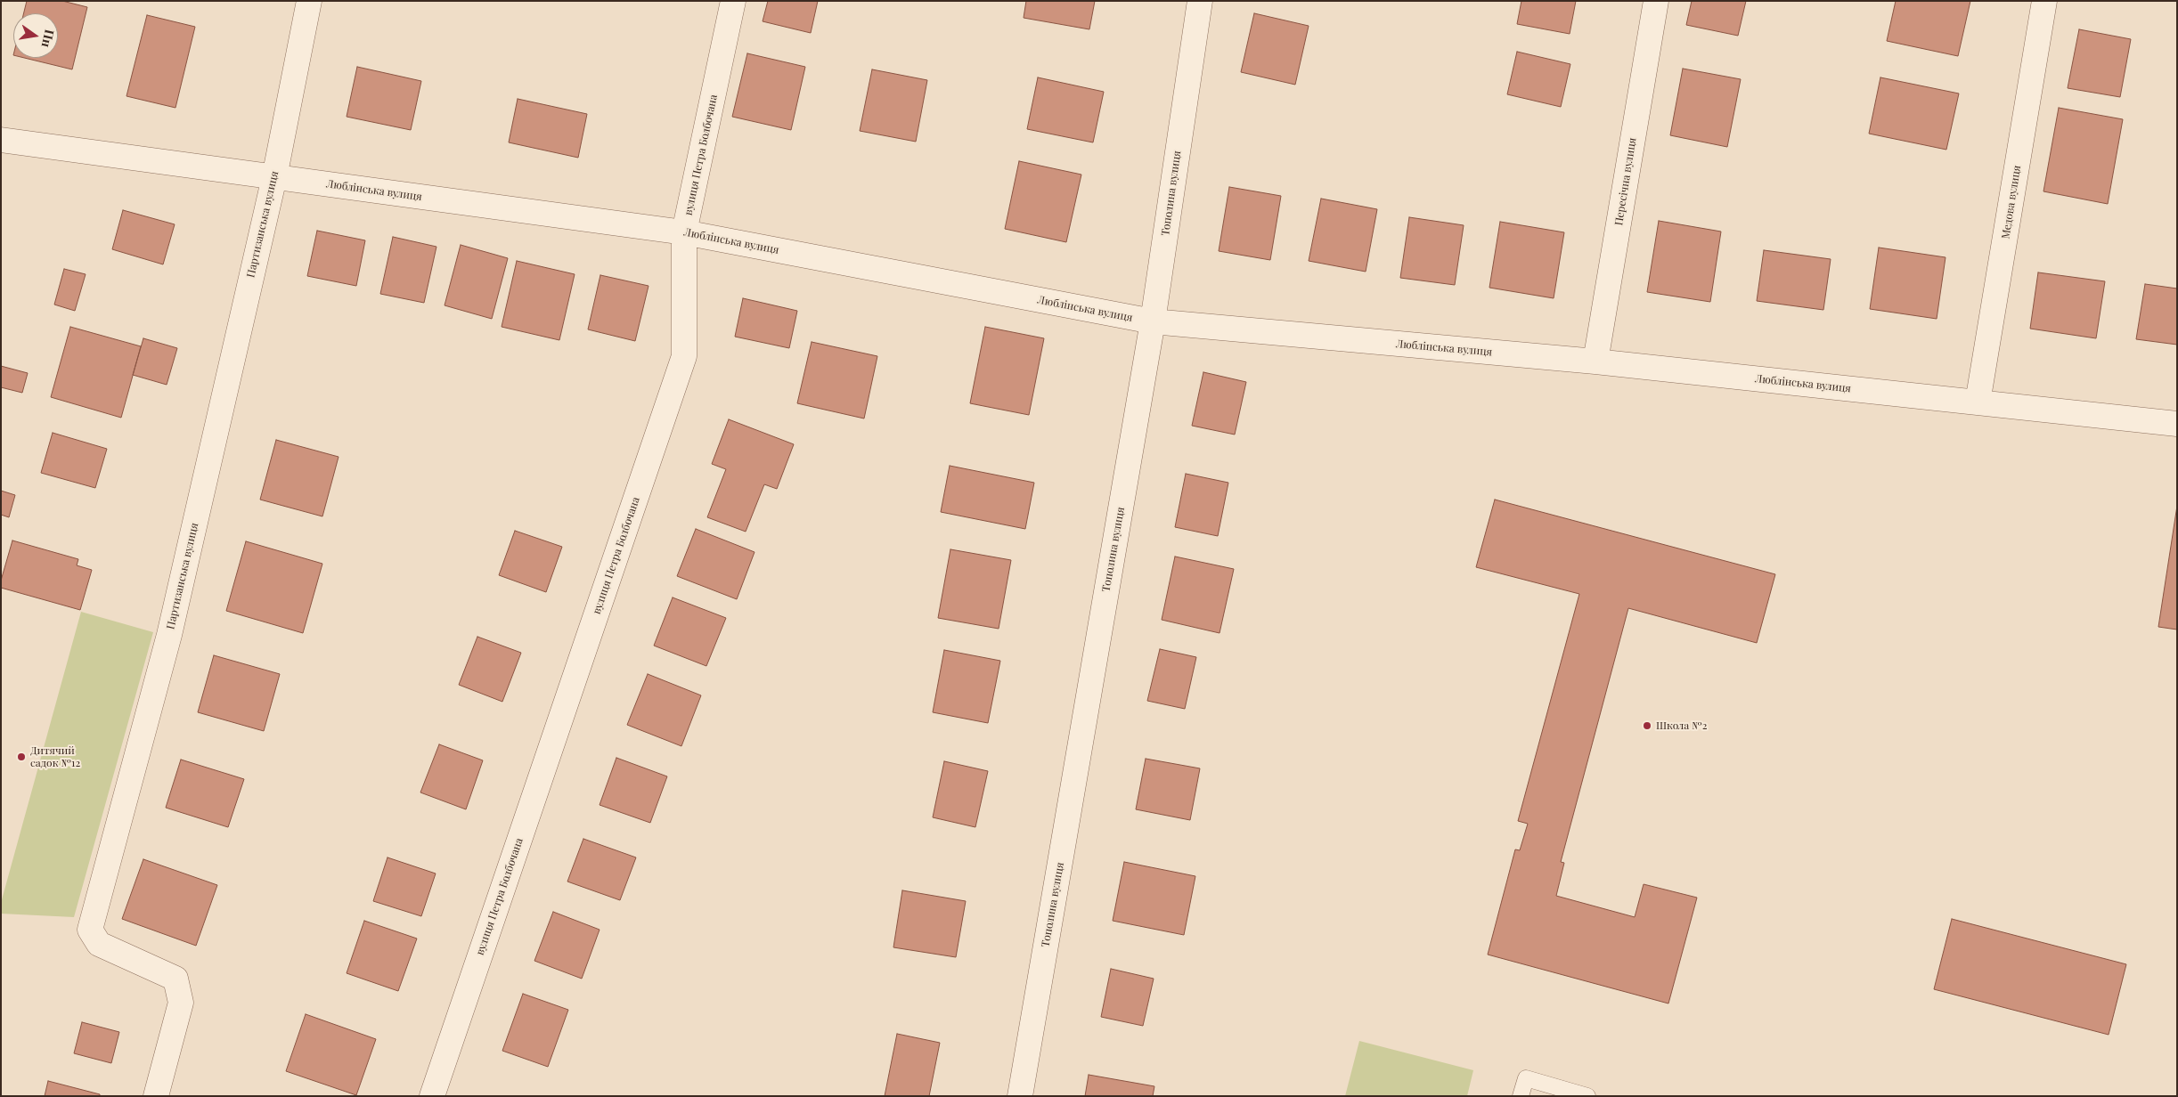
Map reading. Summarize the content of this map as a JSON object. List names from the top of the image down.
{
  "streets": {
    "street": [
      "вулиця Петра Болбочана",
      "Пересічна вулиця",
      "Люблінська вулиця",
      "Тополина вулиця",
      "Медова вулиця",
      "Партизанська вулиця"
    ]
  },
  "crossings": [
    ["вулиця Петра Болбочана", "Люблінська вулиця"],
    ["Пересічна вулиця", "Люблінська вулиця"],
    ["Люблінська вулиця", "Тополина вулиця"],
    ["Люблінська вулиця", "Медова вулиця"],
    ["Люблінська вулиця", "Партизанська вулиця"]
  ],
  "places": ["Школа №2", "Дитячий садок №12"],
  "north": "right"
}
